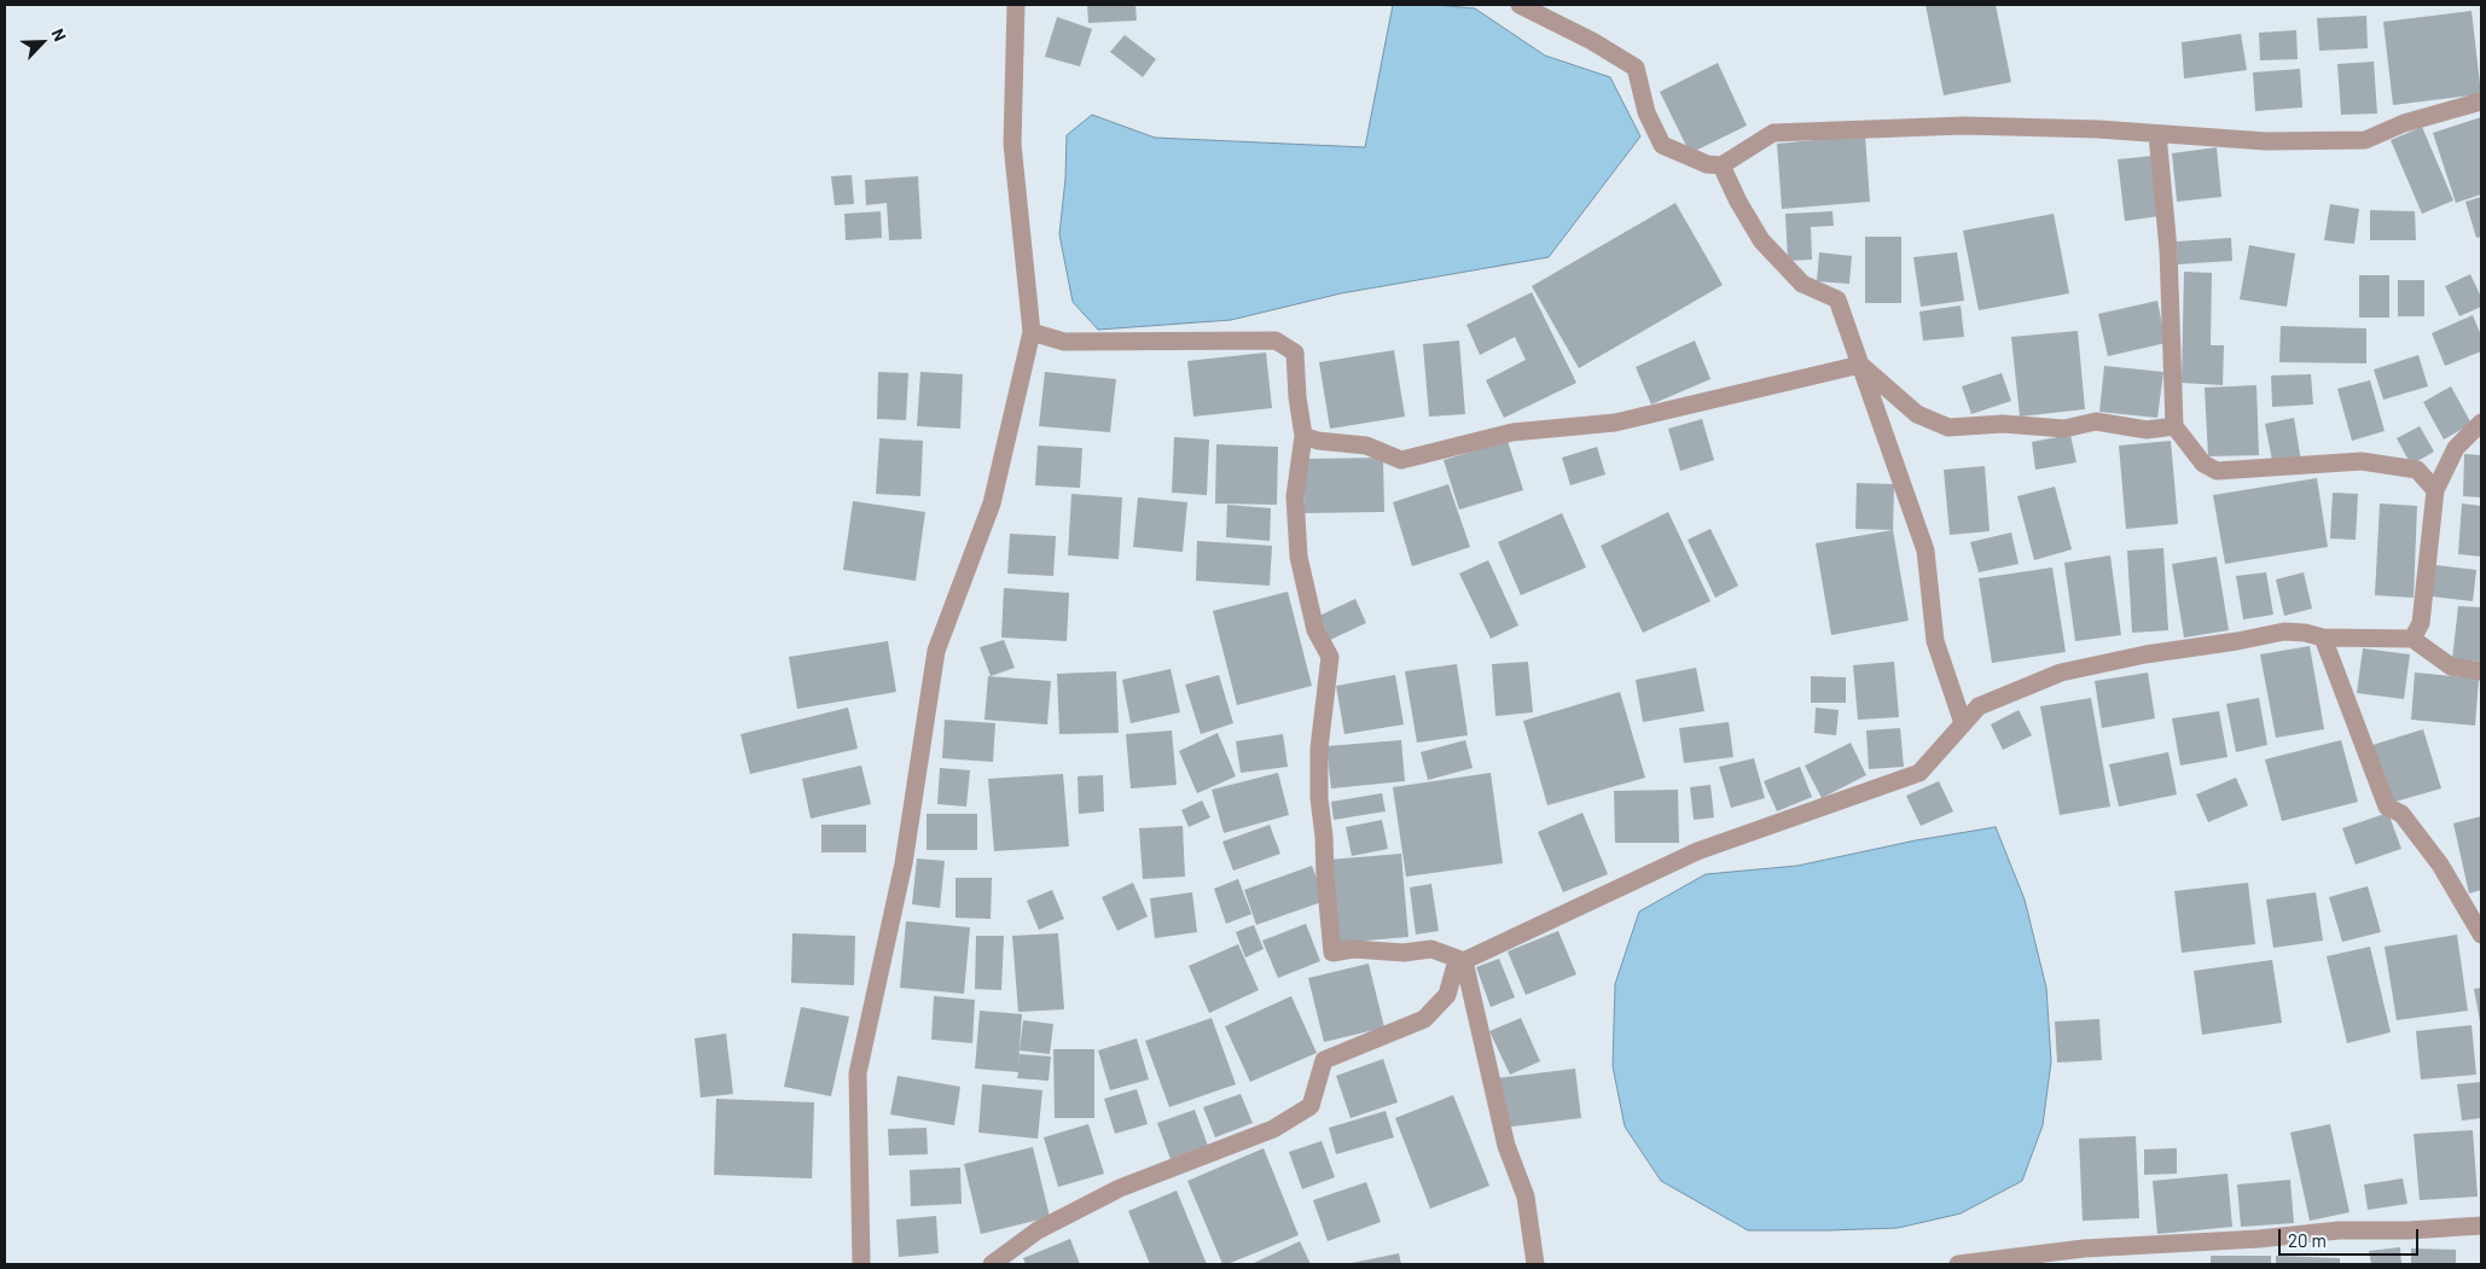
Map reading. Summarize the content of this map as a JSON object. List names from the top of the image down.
{
  "scale_bar": "20 m",
  "north": "top right"
}
